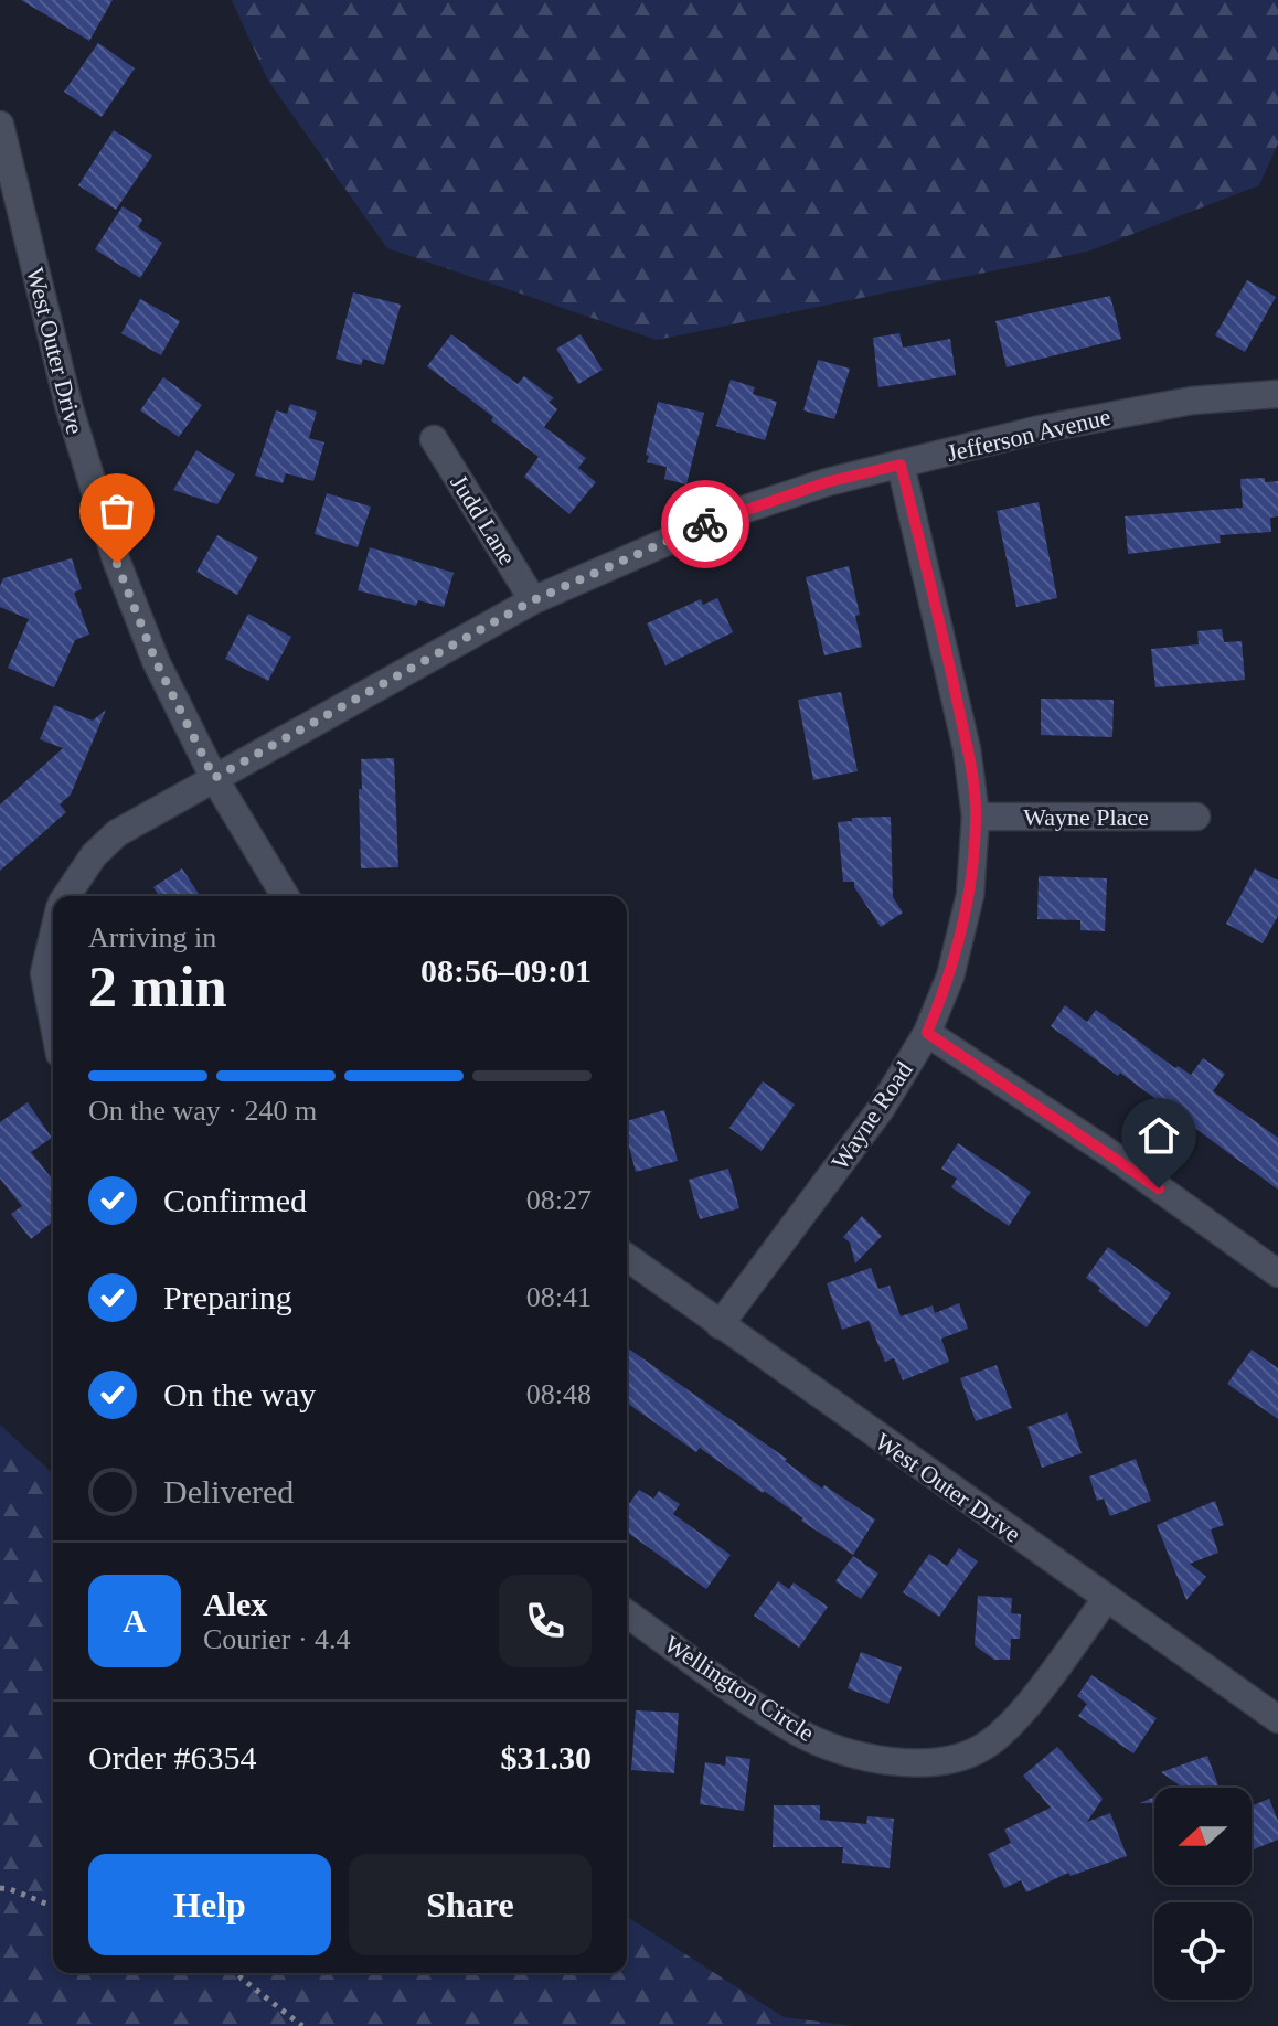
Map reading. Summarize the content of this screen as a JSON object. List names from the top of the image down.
{
  "streets": {
    "street": [
      "West Outer Drive",
      "Jefferson Avenue",
      "Judd Lane",
      "Wayne Place",
      "Wayne Road",
      "Wellington Circle"
    ]
  },
  "crossings": [
    ["West Outer Drive", "Jefferson Avenue"],
    ["West Outer Drive", "Wayne Road"],
    ["West Outer Drive", "Wellington Circle"],
    ["Jefferson Avenue", "Judd Lane"],
    ["Jefferson Avenue", "Wayne Road"],
    ["Wayne Place", "Wayne Road"]
  ],
  "north": "left",
  "page": {
    "heading": ["2 min", "Arriving in", "08:56–09:01"],
    "panel": [
      "Alex",
      "Courier · 4.4",
      "Order #6354",
      "$31.30"
    ],
    "bar": "On the way · 240 m",
    "list": [
      ["Confirmed", "08:27"],
      ["Preparing", "08:41"],
      ["On the way", "08:48"],
      "Delivered"
    ],
    "round": "A",
    "buttons": ["Help", "Share"]
  }
}
